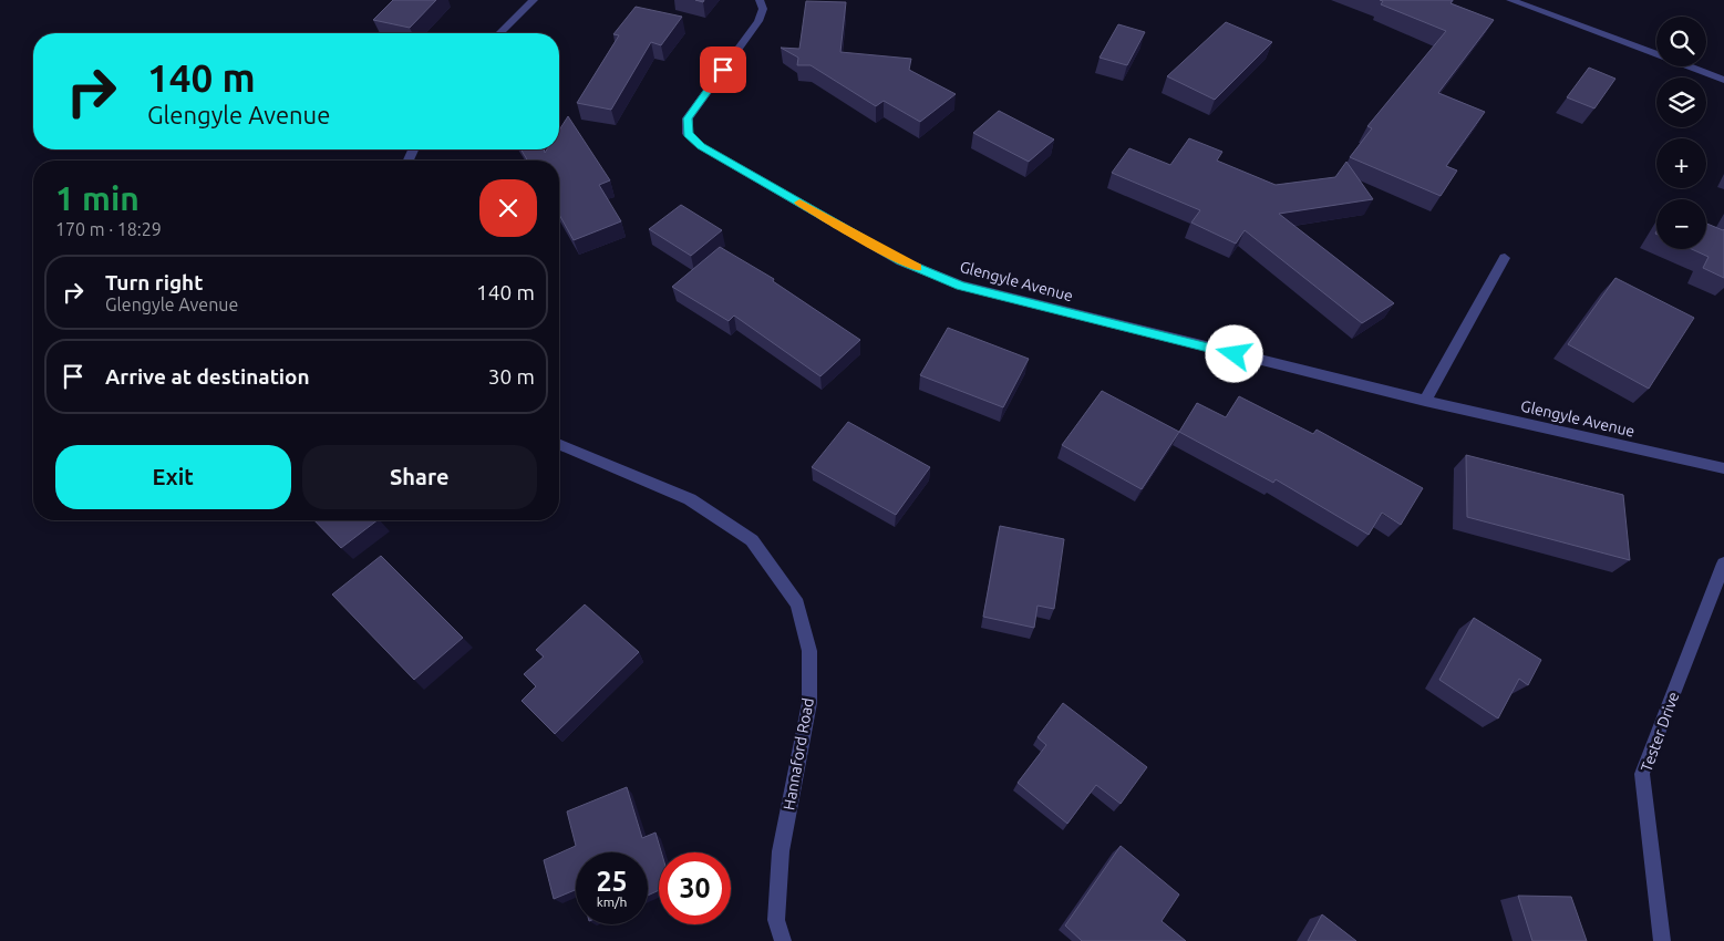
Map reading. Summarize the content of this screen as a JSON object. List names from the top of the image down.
{
  "streets": {
    "street": ["Glengyle Avenue", "Tester Drive", "Hannaford Road"]
  },
  "page": {
    "map_buttons": ["+", "−"],
    "turn": ["140 m", "Glengyle Avenue"],
    "heading": ["1 min", "170 m · 18:29"],
    "list": [
      {
        "name": "Turn right",
        "note": "Glengyle Avenue",
        "value": "140 m"
      },
      {
        "name": "Arrive at destination",
        "value": "30 m"
      }
    ],
    "buttons": ["Exit", "Share"],
    "speed": "25 km/h",
    "limit": "30"
  }
}
